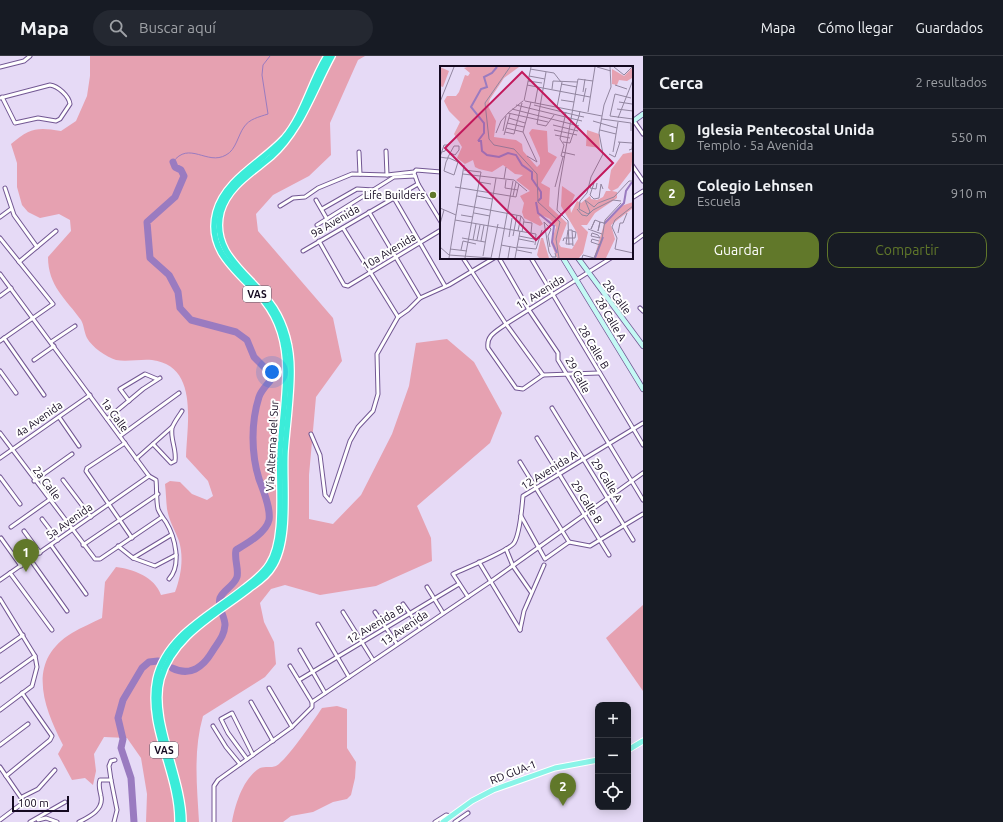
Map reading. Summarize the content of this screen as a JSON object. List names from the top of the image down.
{
  "streets": {
    "highway": ["VAS", "Vía Alterna del Sur"],
    "main road": ["28 Calle", "28 Calle A", "RD GUA-1"],
    "street": [
      "9a Avenida",
      "10a Avenida",
      "11 Avenida",
      "28 Calle B",
      "29 Calle",
      "1a Calle",
      "4a Avenida",
      "12 Avenida A",
      "29 Calle A",
      "2a Calle",
      "29 Calle B",
      "5a Avenida",
      "12 Avenida B",
      "13 Avenida"
    ]
  },
  "crossings": [
    ["9a Avenida", "10a Avenida"],
    ["11 Avenida", "28 Calle"],
    ["11 Avenida", "28 Calle A"],
    ["11 Avenida", "28 Calle B"],
    ["11 Avenida", "29 Calle"],
    ["28 Calle B", "12 Avenida A"],
    ["29 Calle", "12 Avenida A"],
    ["29 Calle", "13 Avenida"],
    ["1a Calle", "4a Avenida"],
    ["1a Calle", "5a Avenida"],
    ["4a Avenida", "2a Calle"],
    ["12 Avenida A", "29 Calle A"],
    ["12 Avenida A", "29 Calle B"],
    ["29 Calle A", "13 Avenida"],
    ["2a Calle", "5a Avenida"],
    ["29 Calle B", "13 Avenida"]
  ],
  "places": ["Life Builders"],
  "scale_bar": "100 m",
  "page": {
    "header": "Mapa",
    "search": "Buscar aquí",
    "nav": ["Mapa", "Cómo llegar", "Guardados"],
    "heading": ["Cerca", "2 resultados"],
    "list": [
      {
        "mark": "1",
        "name": "Iglesia Pentecostal Unida",
        "note": "Templo · 5a Avenida",
        "value": "550 m"
      },
      {
        "mark": "2",
        "name": "Colegio Lehnsen",
        "note": "Escuela",
        "value": "910 m"
      }
    ],
    "buttons": ["Guardar", "Compartir"],
    "pins": ["1", "2"],
    "map_buttons": ["+", "−"],
    "scale": "100 m"
  }
}
